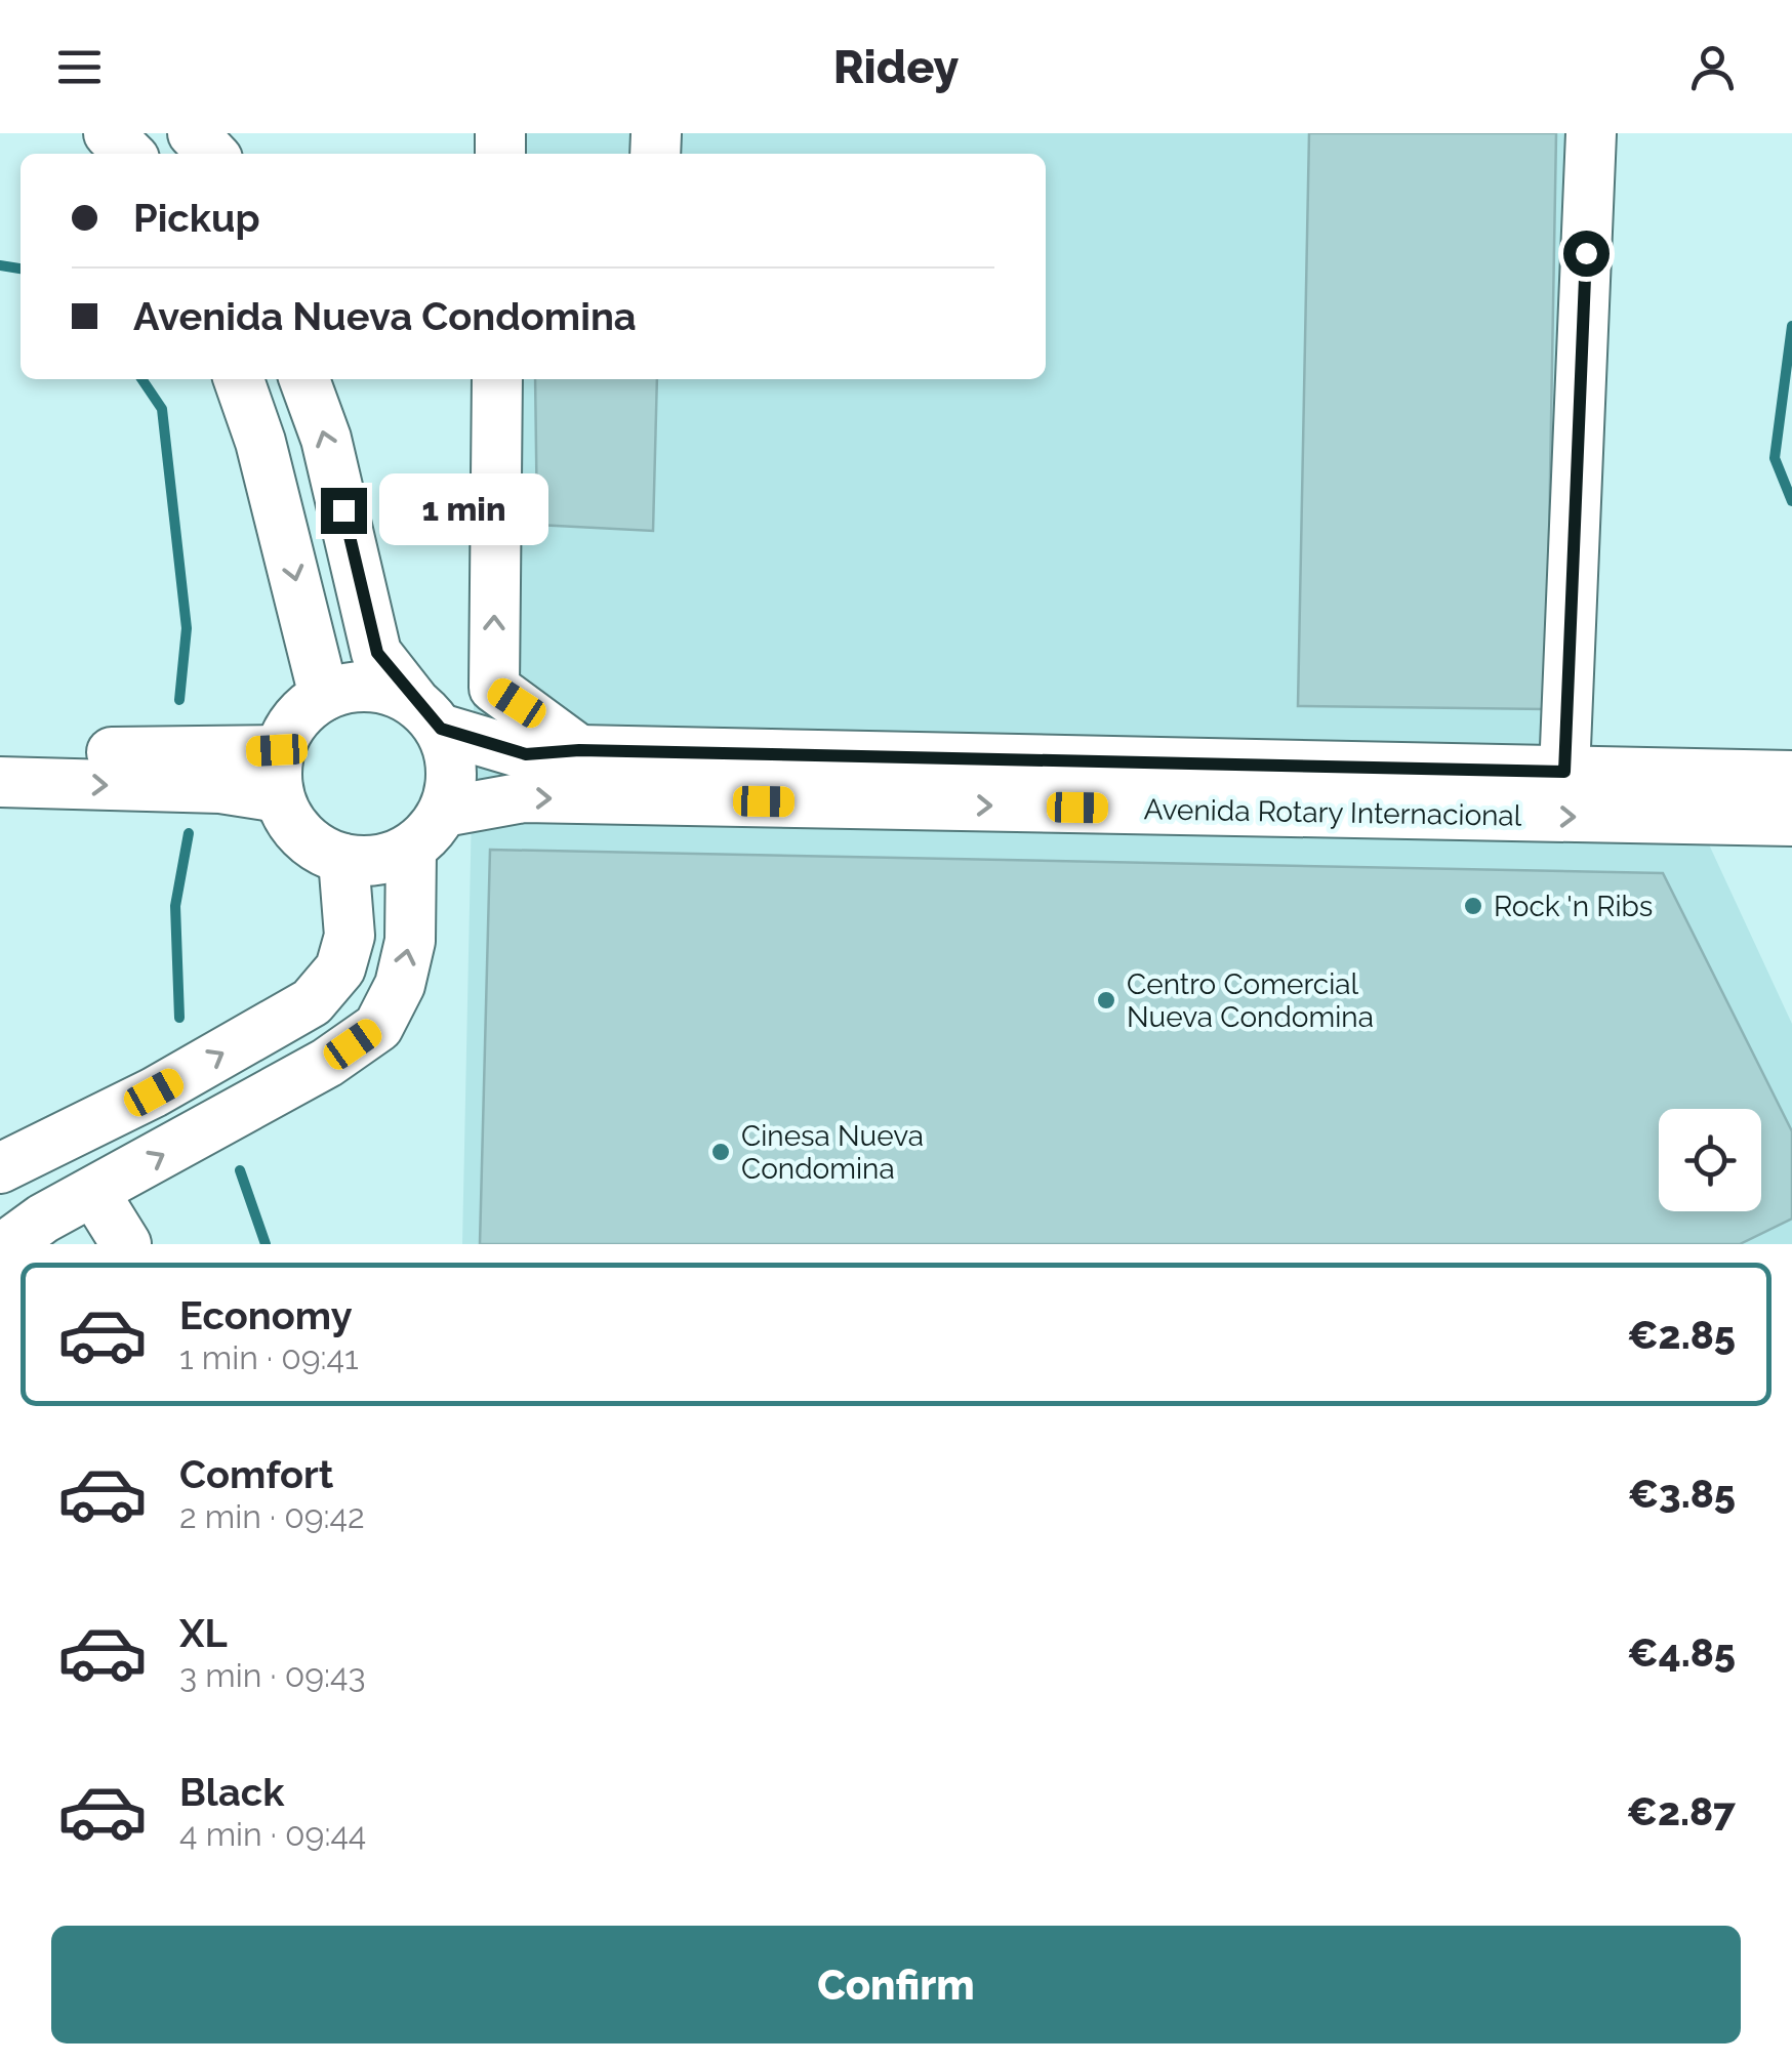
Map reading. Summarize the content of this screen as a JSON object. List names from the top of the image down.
{
  "streets": {
    "street": ["Avenida Rotary Internacional"]
  },
  "places": ["Rock 'n Ribs", "Centro Comercial Nueva Condomina", "Cinesa Nueva Condomina"],
  "page": {
    "header": "Ridey",
    "banner": ["Pickup", "Avenida Nueva Condomina"],
    "bubble": "1 min",
    "list": [
      {
        "name": "Economy",
        "note": "1 min · 09:41",
        "value": "€2.85"
      },
      {
        "name": "Comfort",
        "note": "2 min · 09:42",
        "value": "€3.85"
      },
      {
        "name": "XL",
        "note": "3 min · 09:43",
        "value": "€4.85"
      },
      {
        "name": "Black",
        "note": "4 min · 09:44",
        "value": "€2.87"
      }
    ],
    "buttons": "Confirm"
  }
}
